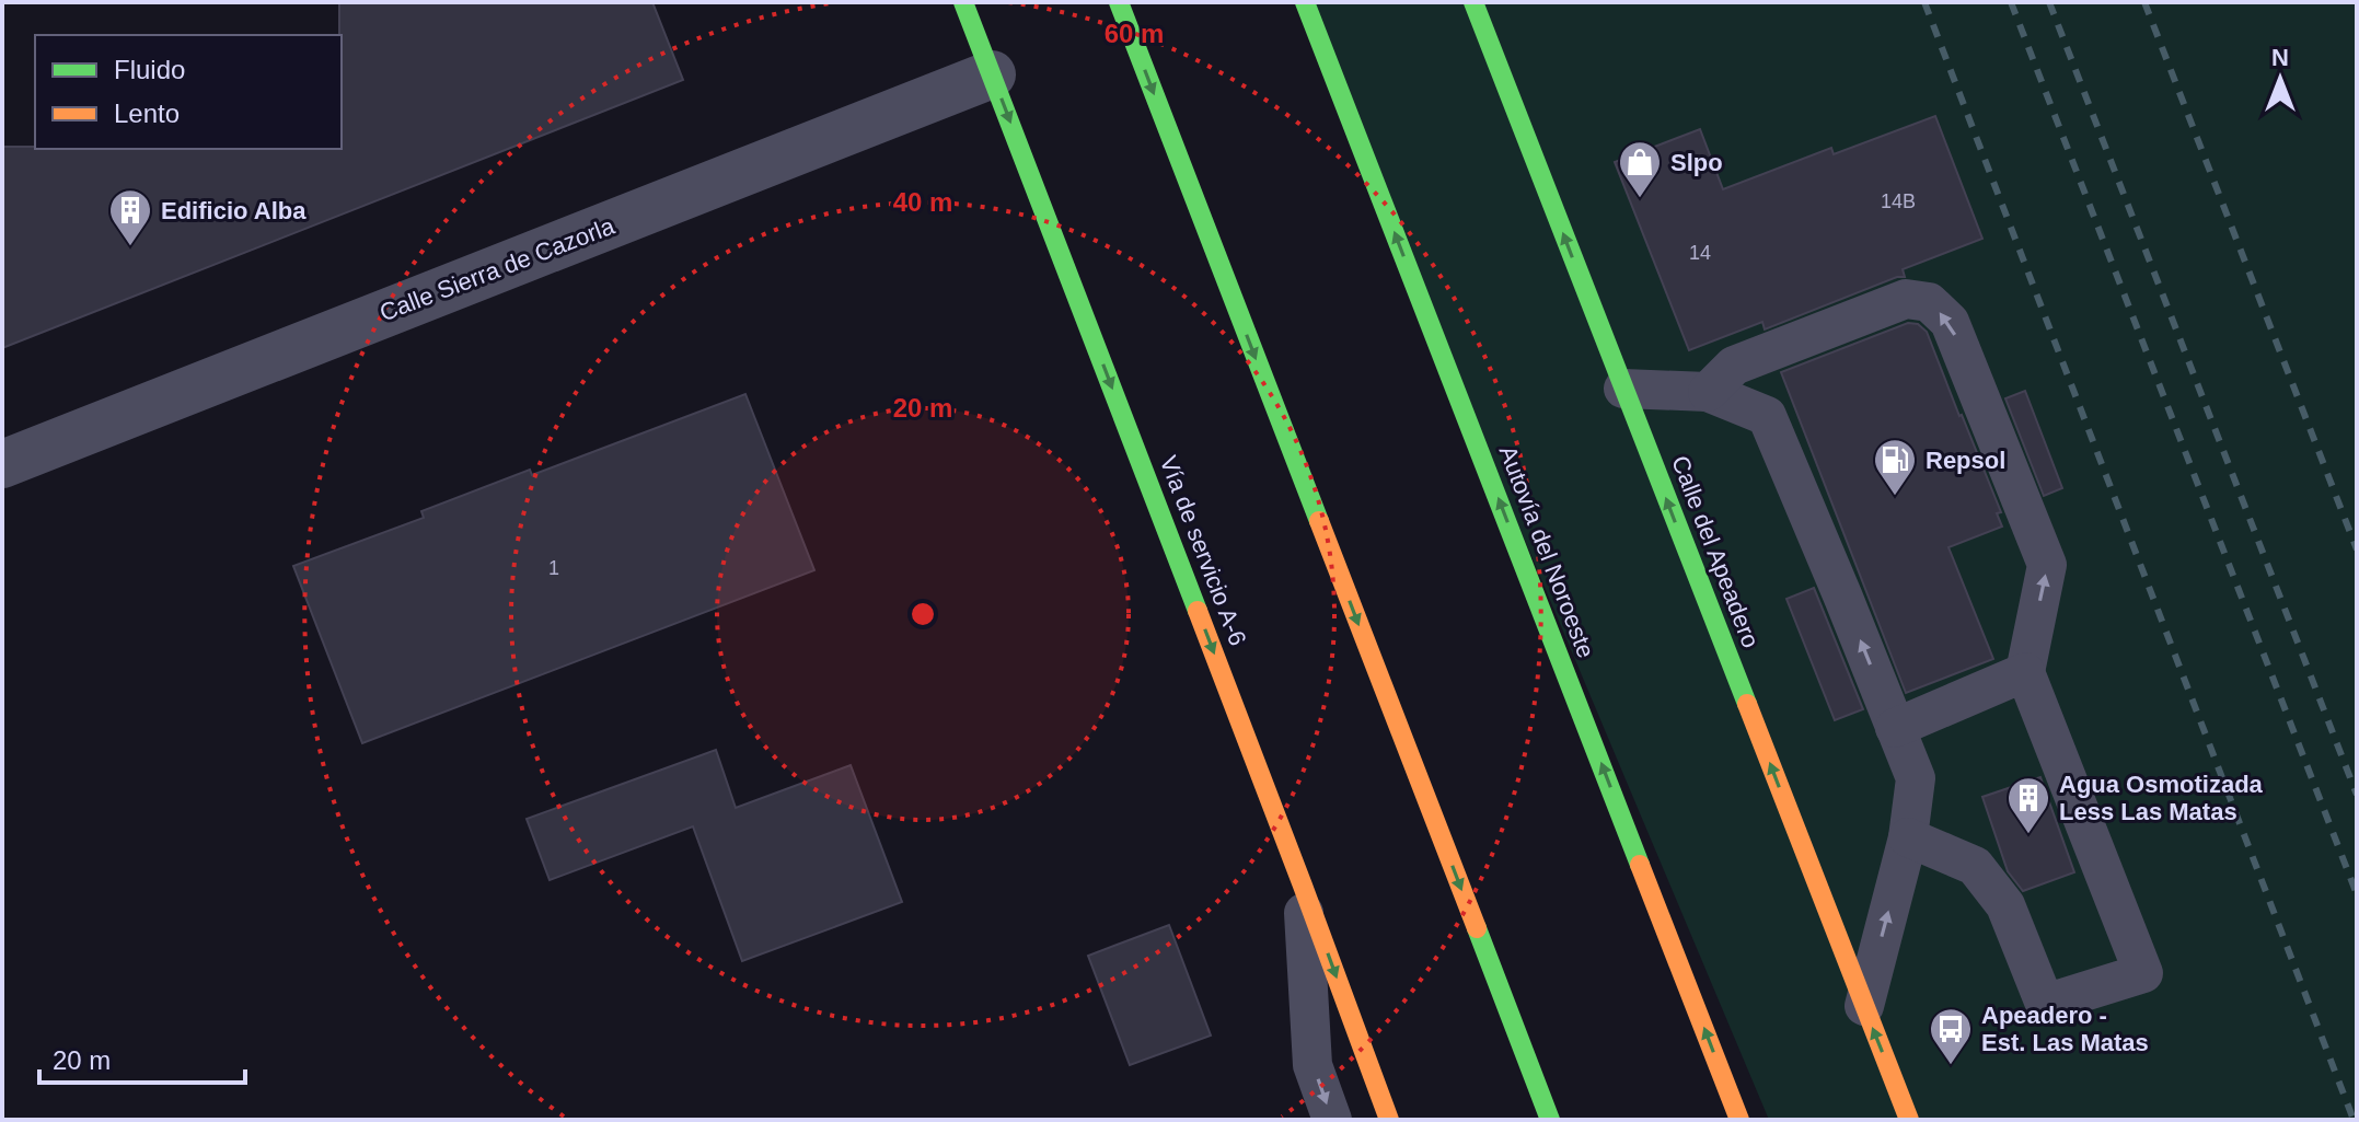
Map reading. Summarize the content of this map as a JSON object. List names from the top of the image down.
{
  "streets": {
    "main road": ["Vía de servicio A-6", "Autovía del Noroeste", "Calle del Apeadero"],
    "street": ["Calle Sierra de Cazorla"]
  },
  "crossings": [
    ["Calle Sierra de Cazorla", "Vía de servicio A-6"]
  ],
  "one_way": ["Calle del Apeadero"],
  "places": {
    "shop": ["Slpo"],
    "building": ["Edificio Alba", "Agua Osmotizada Less Las Matas"],
    "fuel station": ["Repsol"],
    "bus stop": ["Apeadero - Est. Las Matas"]
  },
  "house_numbers": ["14B", "14", "1"],
  "legend": ["Fluido", "Lento"],
  "scale_bar": "20 m",
  "north": "top",
  "rings": ["60 m", "40 m", "20 m"]
}
